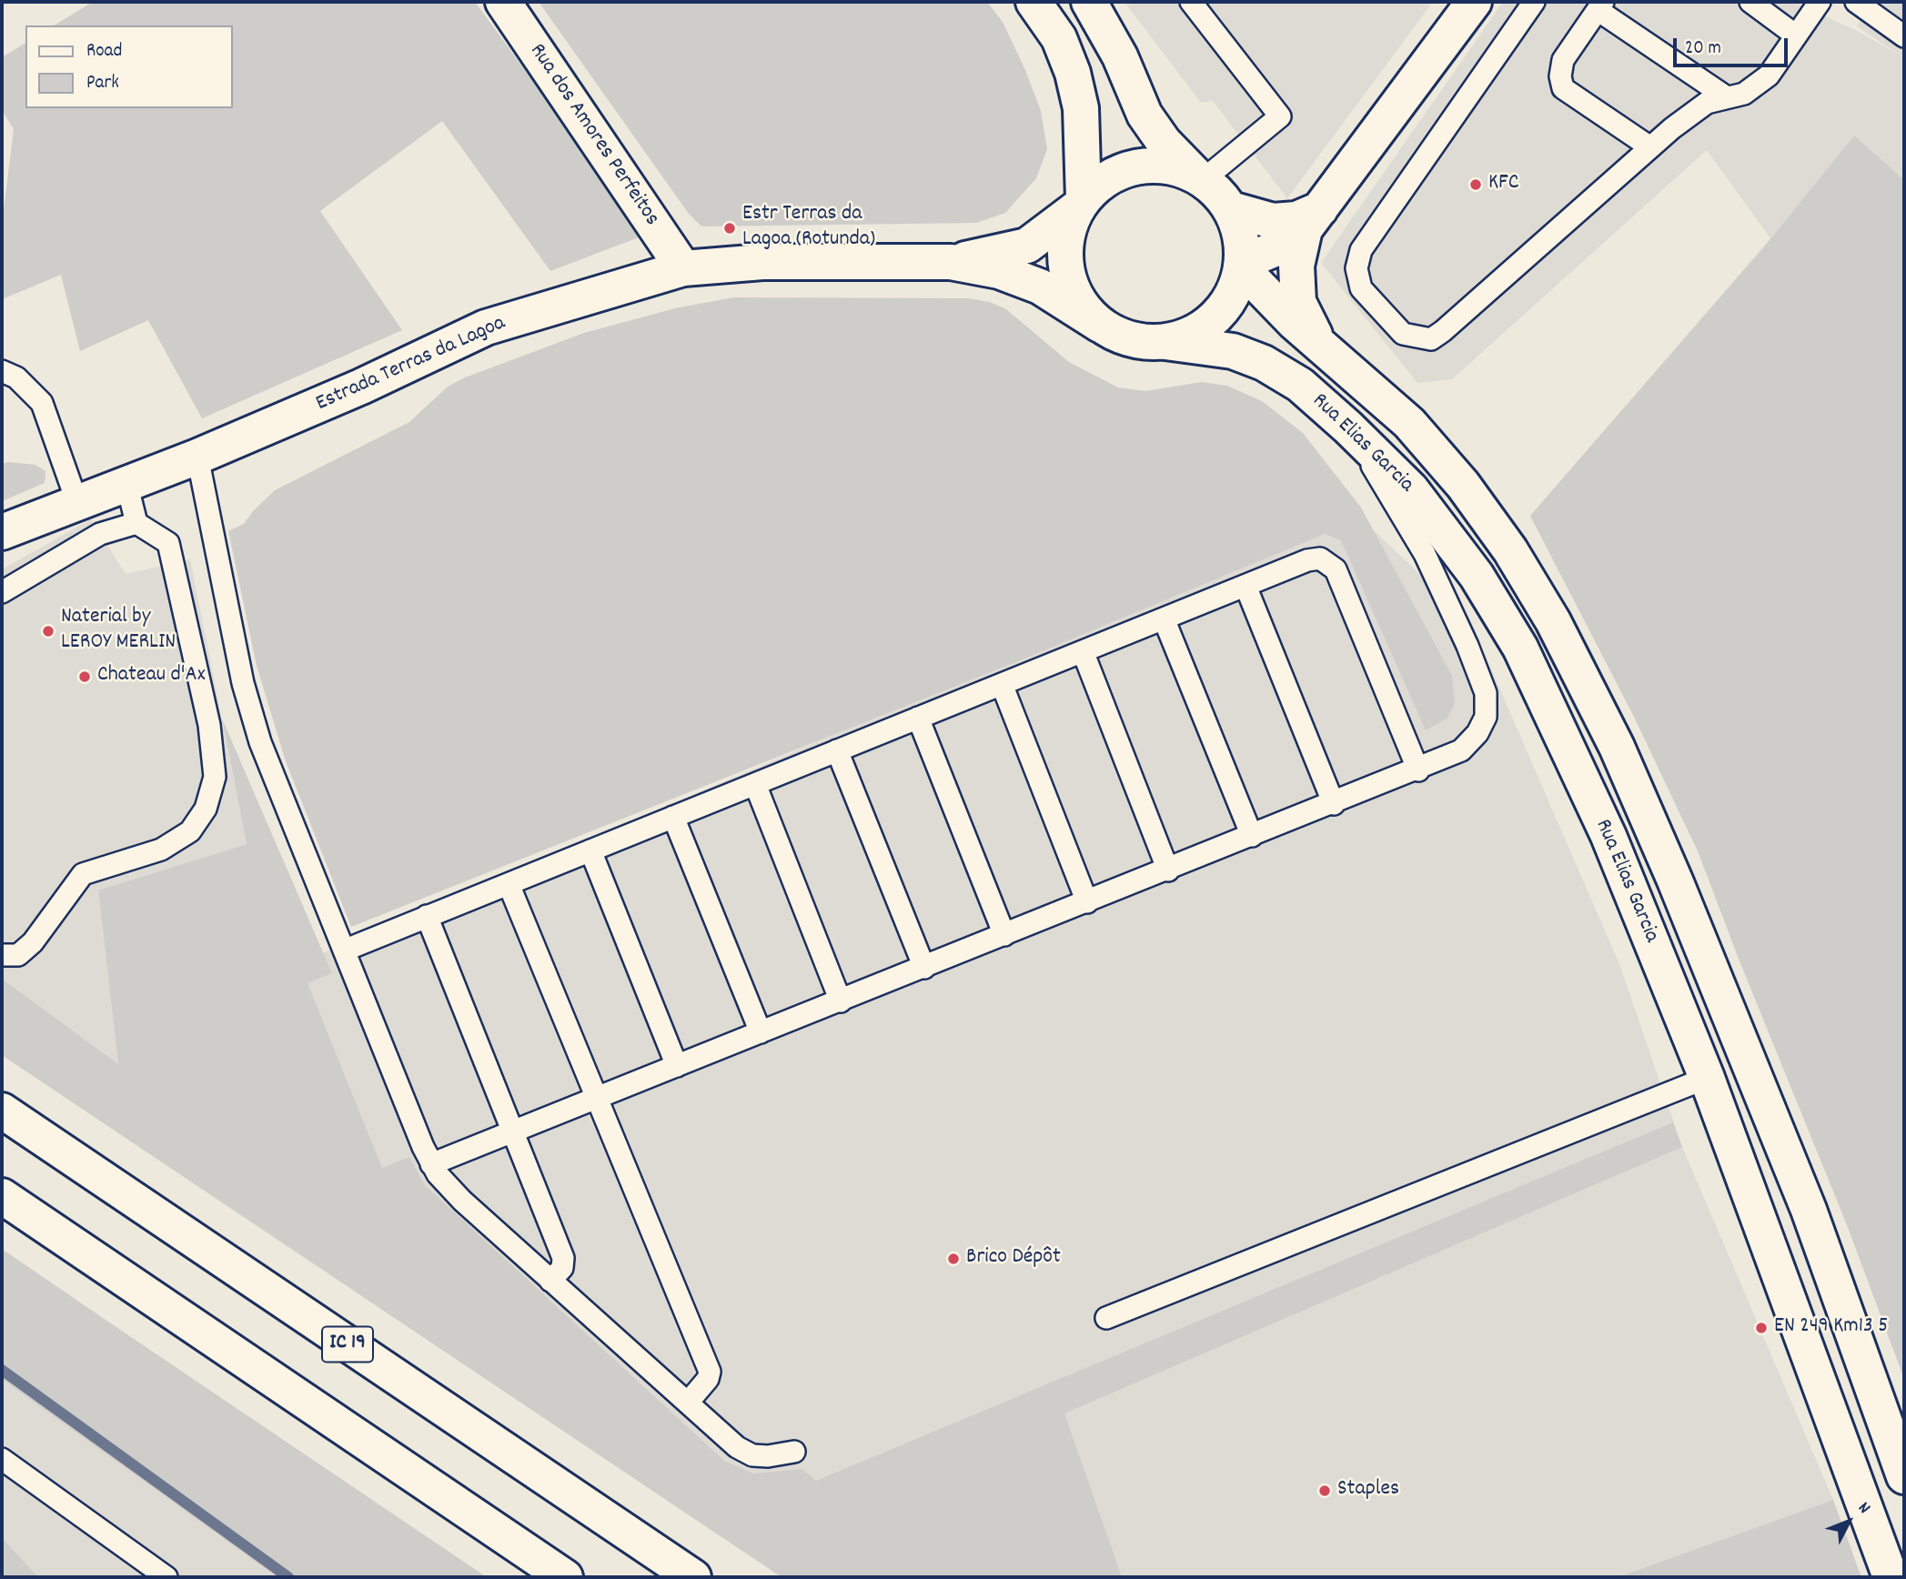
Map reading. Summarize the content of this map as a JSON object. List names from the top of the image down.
{
  "streets": {
    "main road": [
      "Rua dos Amores Perfeitos",
      "Estrada Terras da Lagoa",
      "Rua Elias Garcia",
      "IC 19"
    ]
  },
  "crossings": [
    ["Rua dos Amores Perfeitos", "Estrada Terras da Lagoa"],
    ["Estrada Terras da Lagoa", "Rua Elias Garcia"]
  ],
  "places": [
    "KFC",
    "Estr Terras da Lagoa (Rotunda)",
    "Naterial by LEROY MERLIN",
    "Chateau d'Ax",
    "Brico Dépôt",
    "EN 249 Km13 5",
    "Staples"
  ],
  "legend": ["Road", "Park"],
  "scale_bar": "20 m",
  "north": "top right"
}
